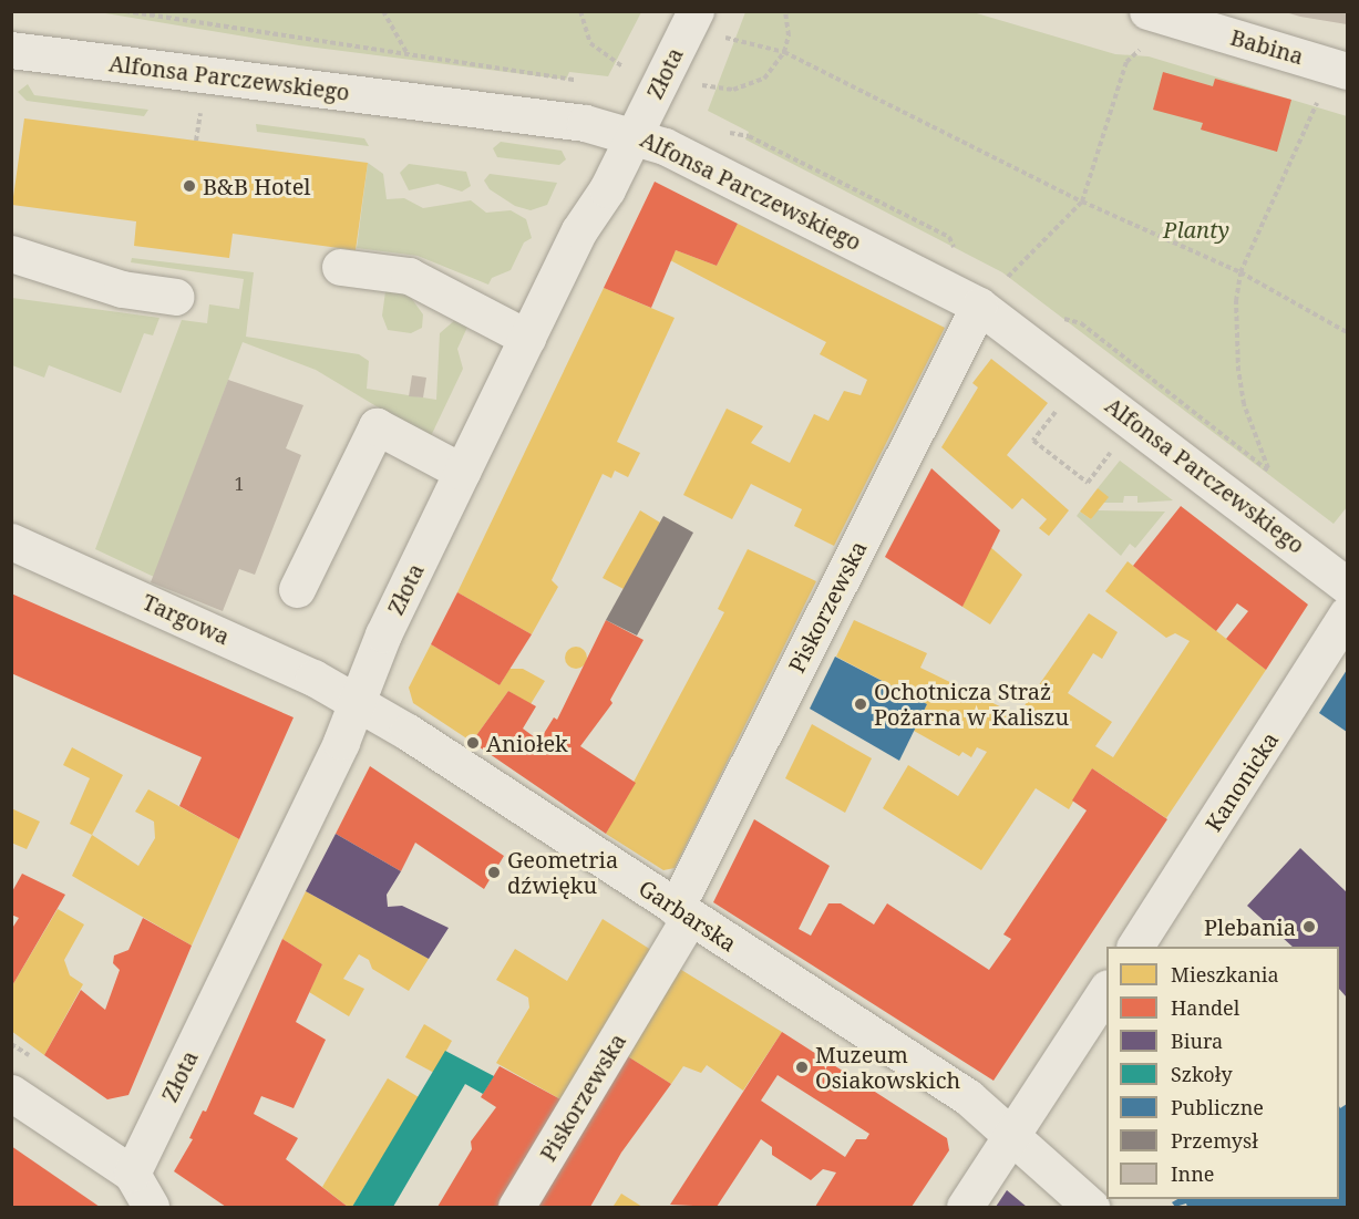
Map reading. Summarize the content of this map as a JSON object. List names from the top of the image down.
{
  "streets": {
    "street": [
      "Babina",
      "Złota",
      "Alfonsa Parczewskiego",
      "Piskorzewska",
      "Targowa",
      "Kanonicka",
      "Garbarska"
    ]
  },
  "crossings": [
    ["Złota", "Alfonsa Parczewskiego"],
    ["Złota", "Targowa"],
    ["Złota", "Garbarska"],
    ["Alfonsa Parczewskiego", "Piskorzewska"],
    ["Piskorzewska", "Garbarska"],
    ["Targowa", "Garbarska"]
  ],
  "parks": ["Planty"],
  "places": [
    "B&B Hotel",
    "Ochotnicza Straż Pożarna w Kaliszu",
    "Aniołek",
    "Geometria dźwięku",
    "Plebania",
    "Muzeum Osiakowskich"
  ],
  "house_numbers": ["1"],
  "legend": [
    "Mieszkania",
    "Handel",
    "Biura",
    "Szkoły",
    "Publiczne",
    "Przemysł",
    "Inne"
  ]
}
